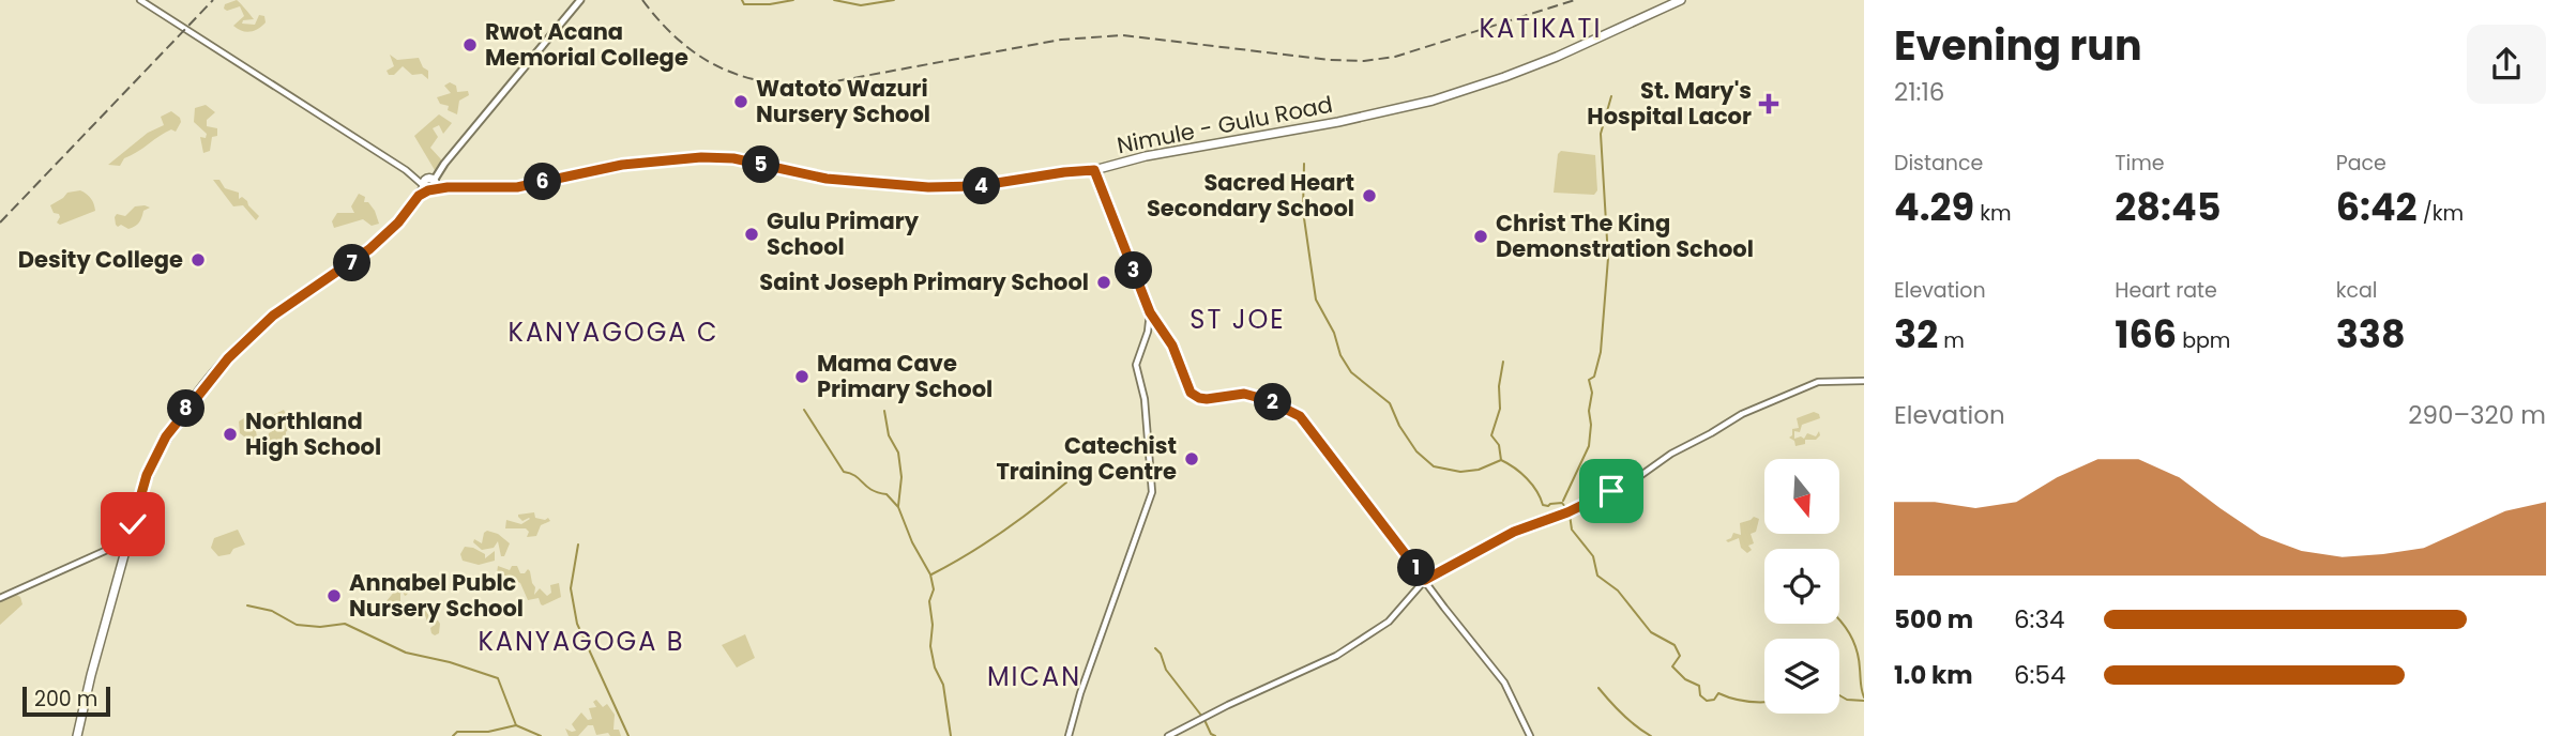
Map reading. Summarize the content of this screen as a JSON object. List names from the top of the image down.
{
  "streets": {
    "main road": ["Nimule - Gulu Road"]
  },
  "districts": [
    "KATIKATI",
    "ST JOE",
    "KANYAGOGA C",
    "KANYAGOGA B",
    "MICAN"
  ],
  "places": {
    "other": [
      "Rwot Acana Memorial College",
      "Watoto Wazuri Nursery School",
      "Sacred Heart Secondary School",
      "Gulu Primary School",
      "Christ The King Demonstration School",
      "Desity College",
      "Saint Joseph Primary School",
      "Mama Cave Primary School",
      "Northland High School",
      "Catechist Training Centre",
      "Annabel Publc Nursery School"
    ],
    "health": ["St. Mary's Hospital Lacor"]
  },
  "scale_bar": "200 m",
  "north": "bottom",
  "page": {
    "heading": ["Evening run", "21:16"],
    "stats": [
      ["Distance", "4.29 km"],
      ["Time", "28:45"],
      ["Pace", "6:42 /km"],
      ["Elevation", "32 m"],
      ["Heart rate", "166 bpm"],
      ["kcal", "338"]
    ],
    "pins": [
      "5",
      "6",
      "4",
      "7",
      "3",
      "2",
      "8",
      "1"
    ],
    "chart": ["Elevation", "290–320 m"],
    "list": [
      {
        "name": "500 m",
        "note": "6:34"
      },
      {
        "name": "1.0 km",
        "note": "6:54"
      }
    ],
    "scale": "200 m"
  }
}
